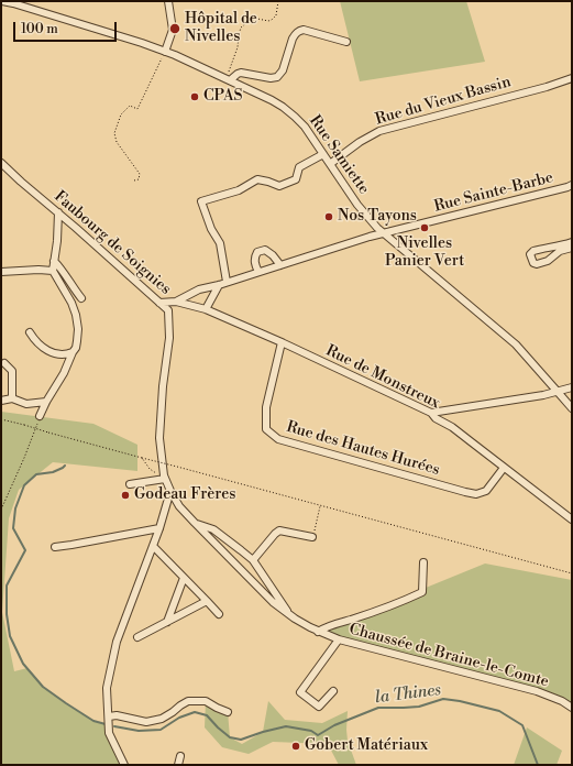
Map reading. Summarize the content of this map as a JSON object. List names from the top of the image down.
{
  "streets": {
    "street": [
      "Rue du Vieux Bassin",
      "Rue Samiette",
      "Rue Sainte-Barbe",
      "Faubourg de Soignies",
      "Rue de Monstreux",
      "Rue des Hautes Hurées",
      "Chaussée de Braine-le-Comte"
    ]
  },
  "crossings": [
    ["Rue du Vieux Bassin", "Rue Samiette"],
    ["Rue Samiette", "Rue Sainte-Barbe"],
    ["Rue Sainte-Barbe", "Rue de Monstreux"],
    ["Faubourg de Soignies", "Rue de Monstreux"],
    ["Faubourg de Soignies", "Chaussée de Braine-le-Comte"],
    ["Rue de Monstreux", "Rue des Hautes Hurées"]
  ],
  "water": ["la Thines"],
  "places": [
    "Hôpital de Nivelles",
    "CPAS",
    "Nos Tayons",
    "Nivelles Panier Vert",
    "Godeau Frères",
    "Gobert Matériaux"
  ],
  "scale_bar": "100 m"
}
